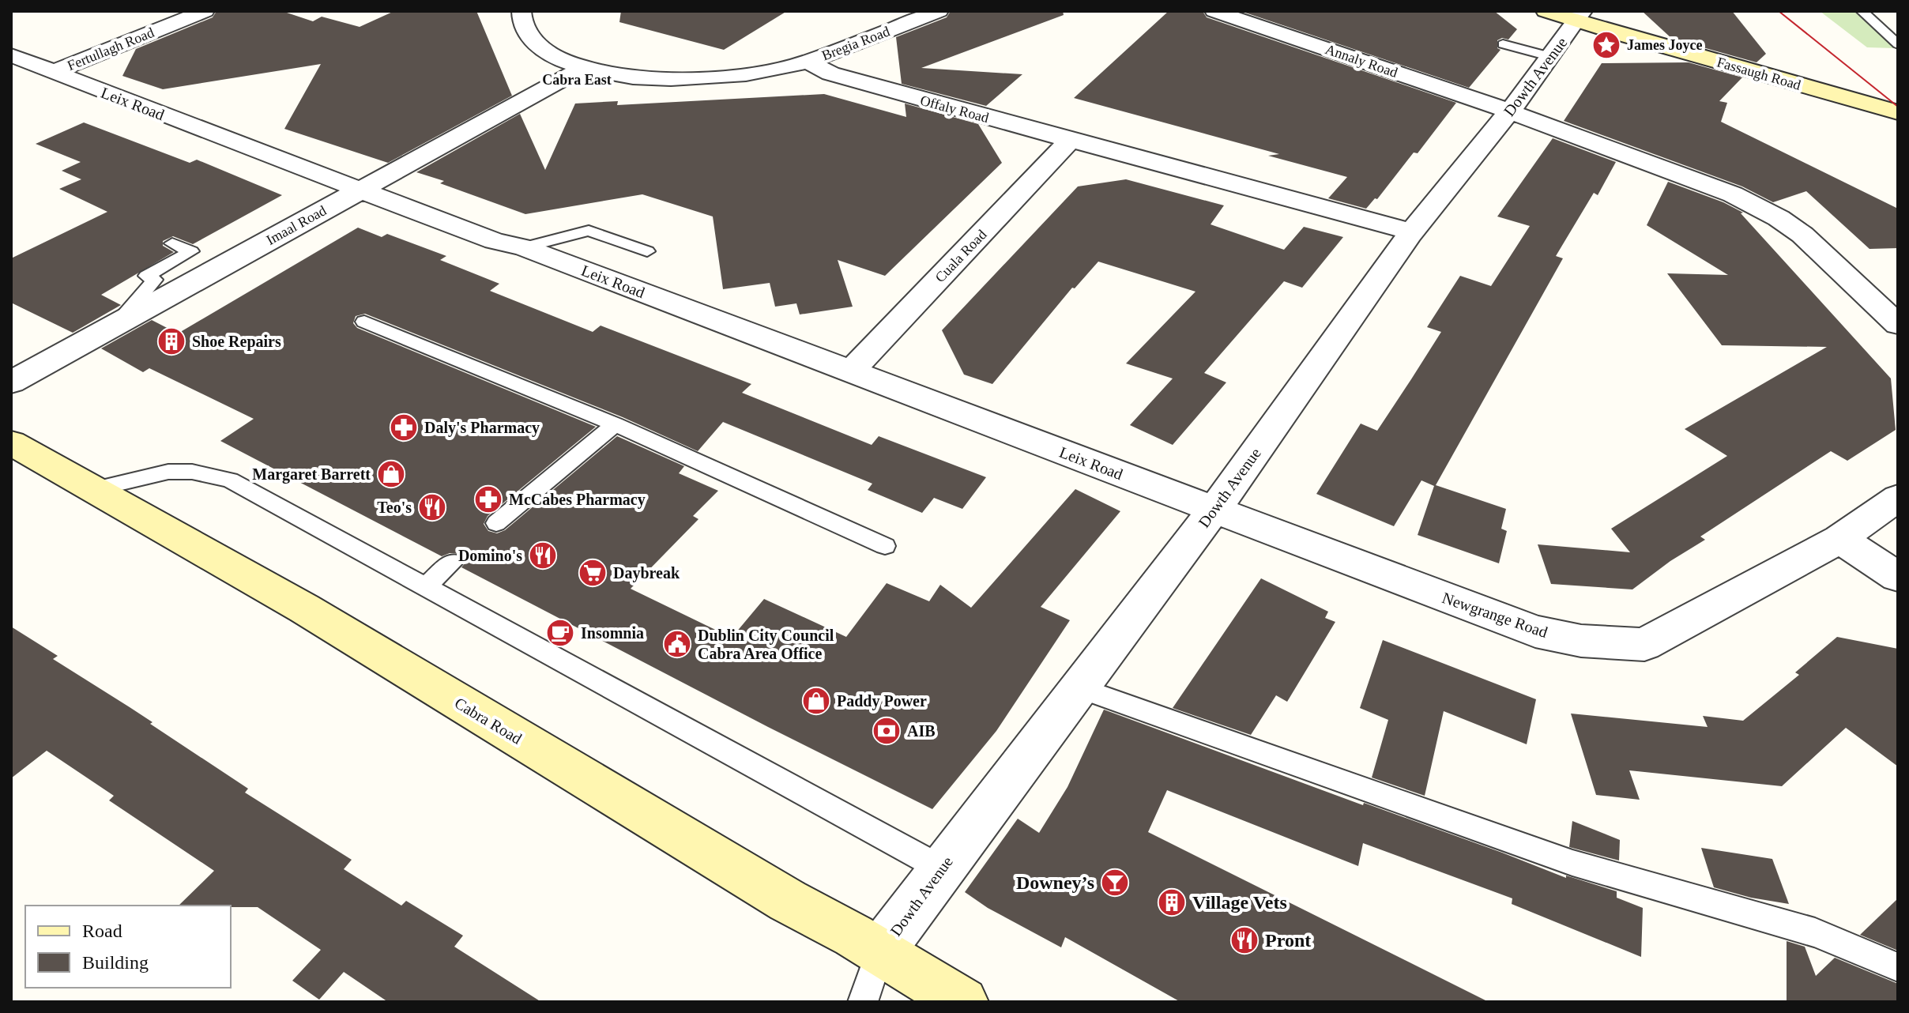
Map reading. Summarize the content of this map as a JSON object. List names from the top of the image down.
{
  "streets": {
    "main road": ["Fassaugh Road", "Cabra Road"],
    "street": [
      "Bregia Road",
      "Fertullagh Road",
      "Annaly Road",
      "Dowth Avenue",
      "Leix Road",
      "Offaly Road",
      "Imaal Road",
      "Cuala Road",
      "Newgrange Road"
    ]
  },
  "crossings": [
    ["Bregia Road", "Offaly Road"],
    ["Fertullagh Road", "Leix Road"],
    ["Annaly Road", "Dowth Avenue"],
    ["Fassaugh Road", "Dowth Avenue"],
    ["Dowth Avenue", "Leix Road"],
    ["Dowth Avenue", "Offaly Road"],
    ["Dowth Avenue", "Newgrange Road"],
    ["Dowth Avenue", "Cabra Road"],
    ["Leix Road", "Imaal Road"],
    ["Leix Road", "Cuala Road"],
    ["Leix Road", "Newgrange Road"],
    ["Offaly Road", "Cuala Road"]
  ],
  "districts": ["Cabra East"],
  "places": {
    "place": ["James Joyce"],
    "building": ["Shoe Repairs", "Village Vets"],
    "pharmacy": ["Daly's Pharmacy", "McCabes Pharmacy"],
    "shop": ["Margaret Barrett", "Paddy Power"],
    "restaurant": ["Teo's", "Domino's", "Pront"],
    "supermarket": ["Daybreak"],
    "cafe": ["Insomnia"],
    "public building": ["Dublin City Council Cabra Area Office"],
    "bank": ["AIB"],
    "bar": ["Downey’s"]
  },
  "legend": ["Road", "Building"]
}
